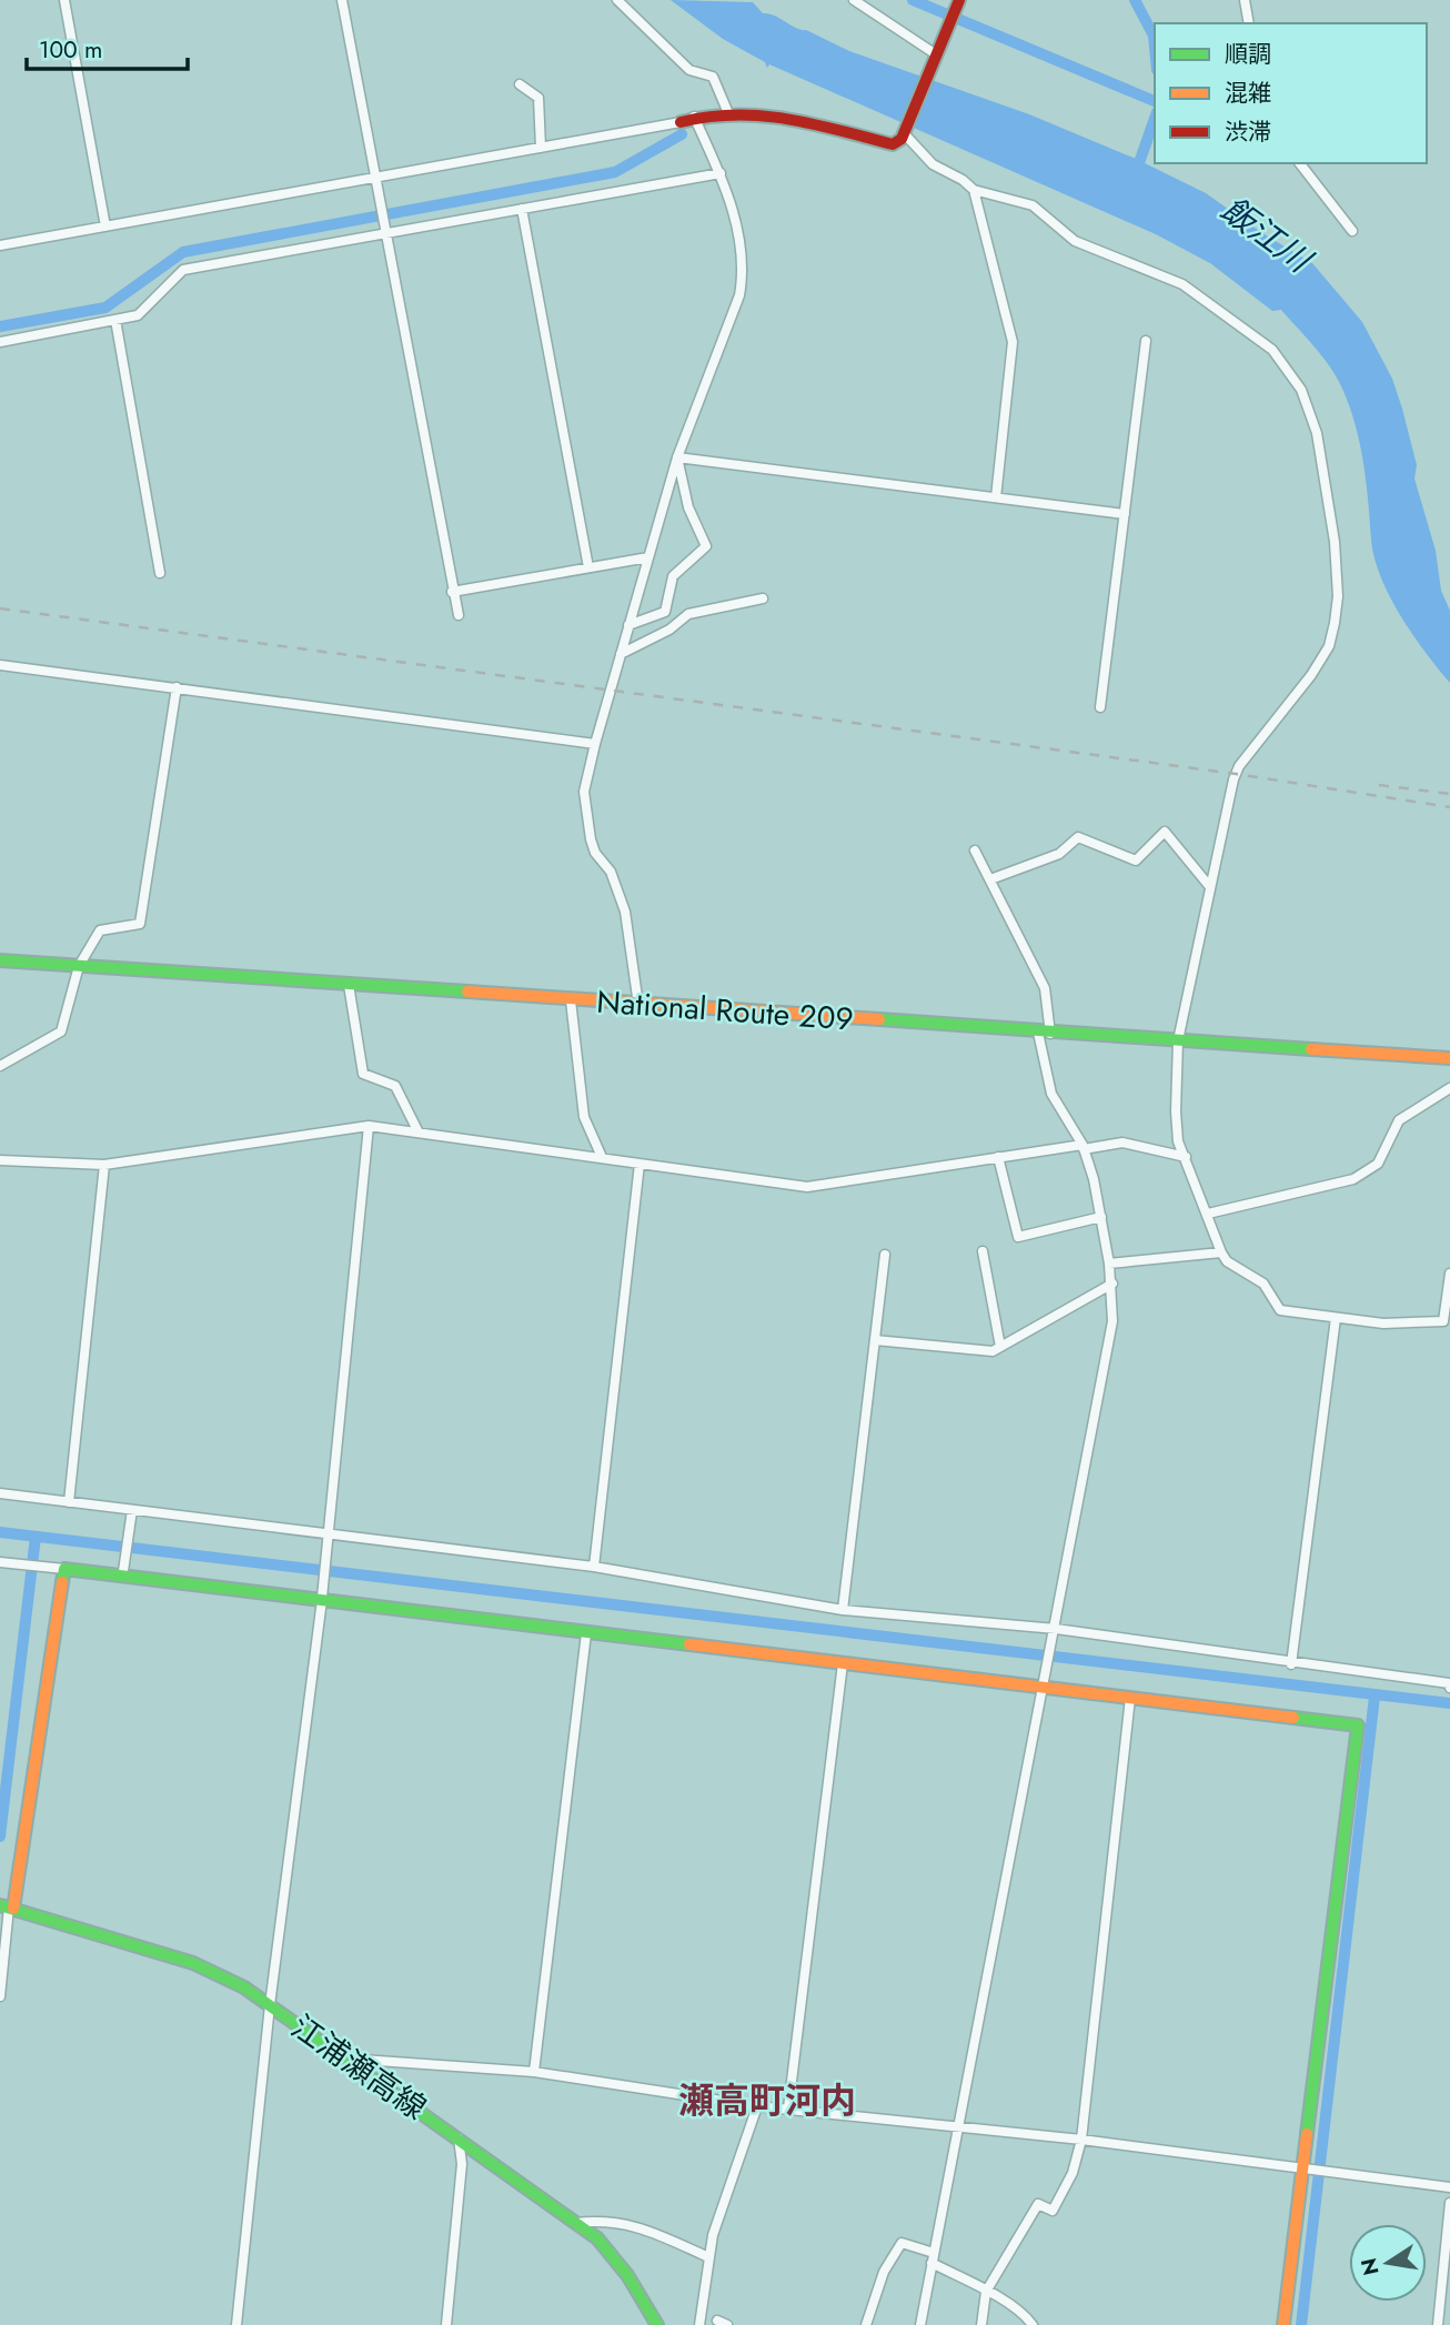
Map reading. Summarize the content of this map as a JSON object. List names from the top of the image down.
{
  "streets": {
    "main road": ["National Route 209", "江浦瀬高線"]
  },
  "districts": ["瀬高町河内"],
  "water": ["飯江川"],
  "legend": ["順調", "混雑", "渋滞"],
  "scale_bar": "100 m",
  "north": "left"
}
